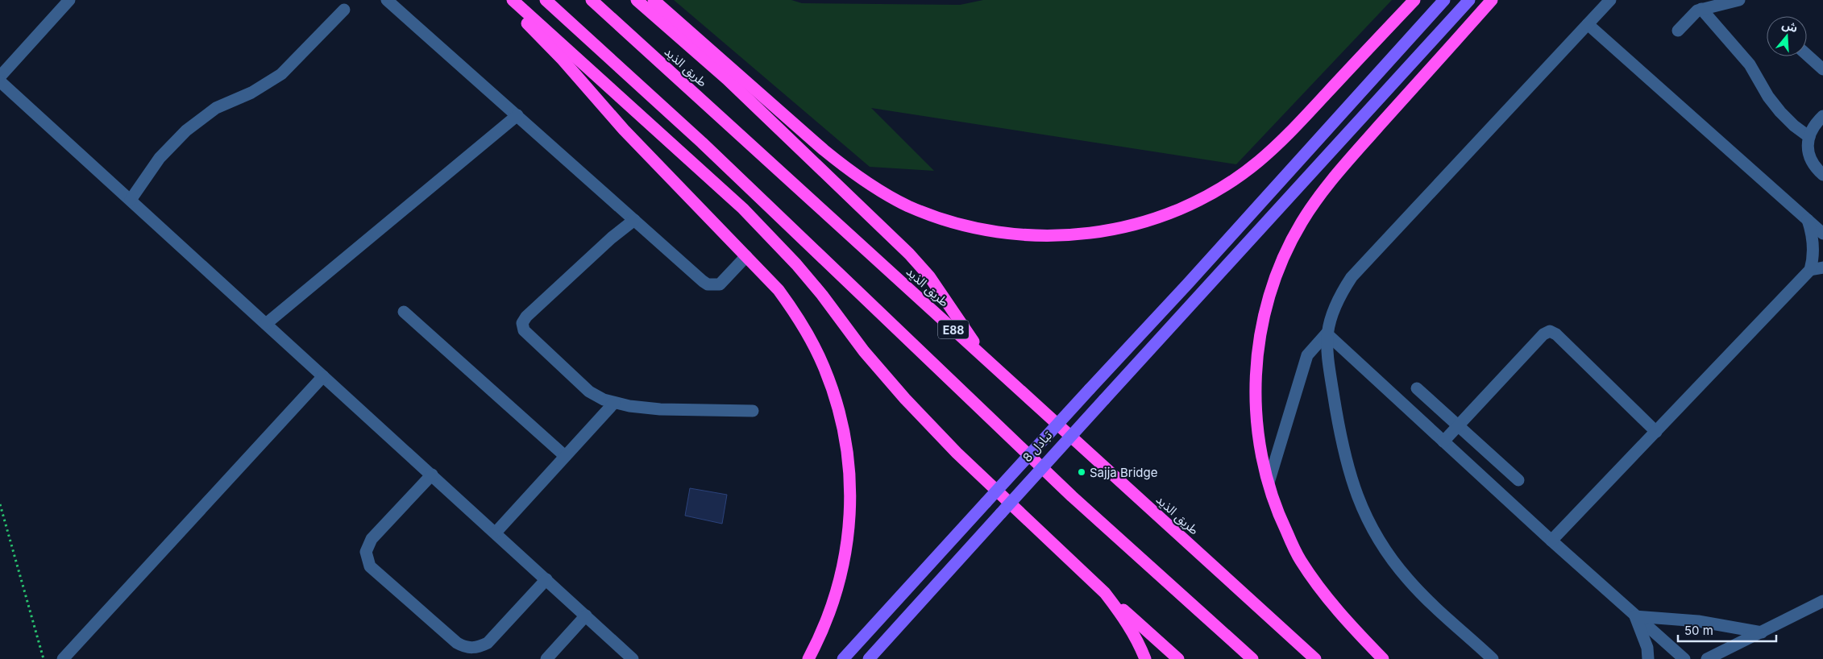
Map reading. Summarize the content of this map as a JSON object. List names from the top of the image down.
{
  "streets": {
    "highway": ["طريق الذيد", "E88"],
    "main road": ["تبادل 8"]
  },
  "places": ["Sajja Bridge"],
  "scale_bar": "50 m",
  "north": "top"
}
